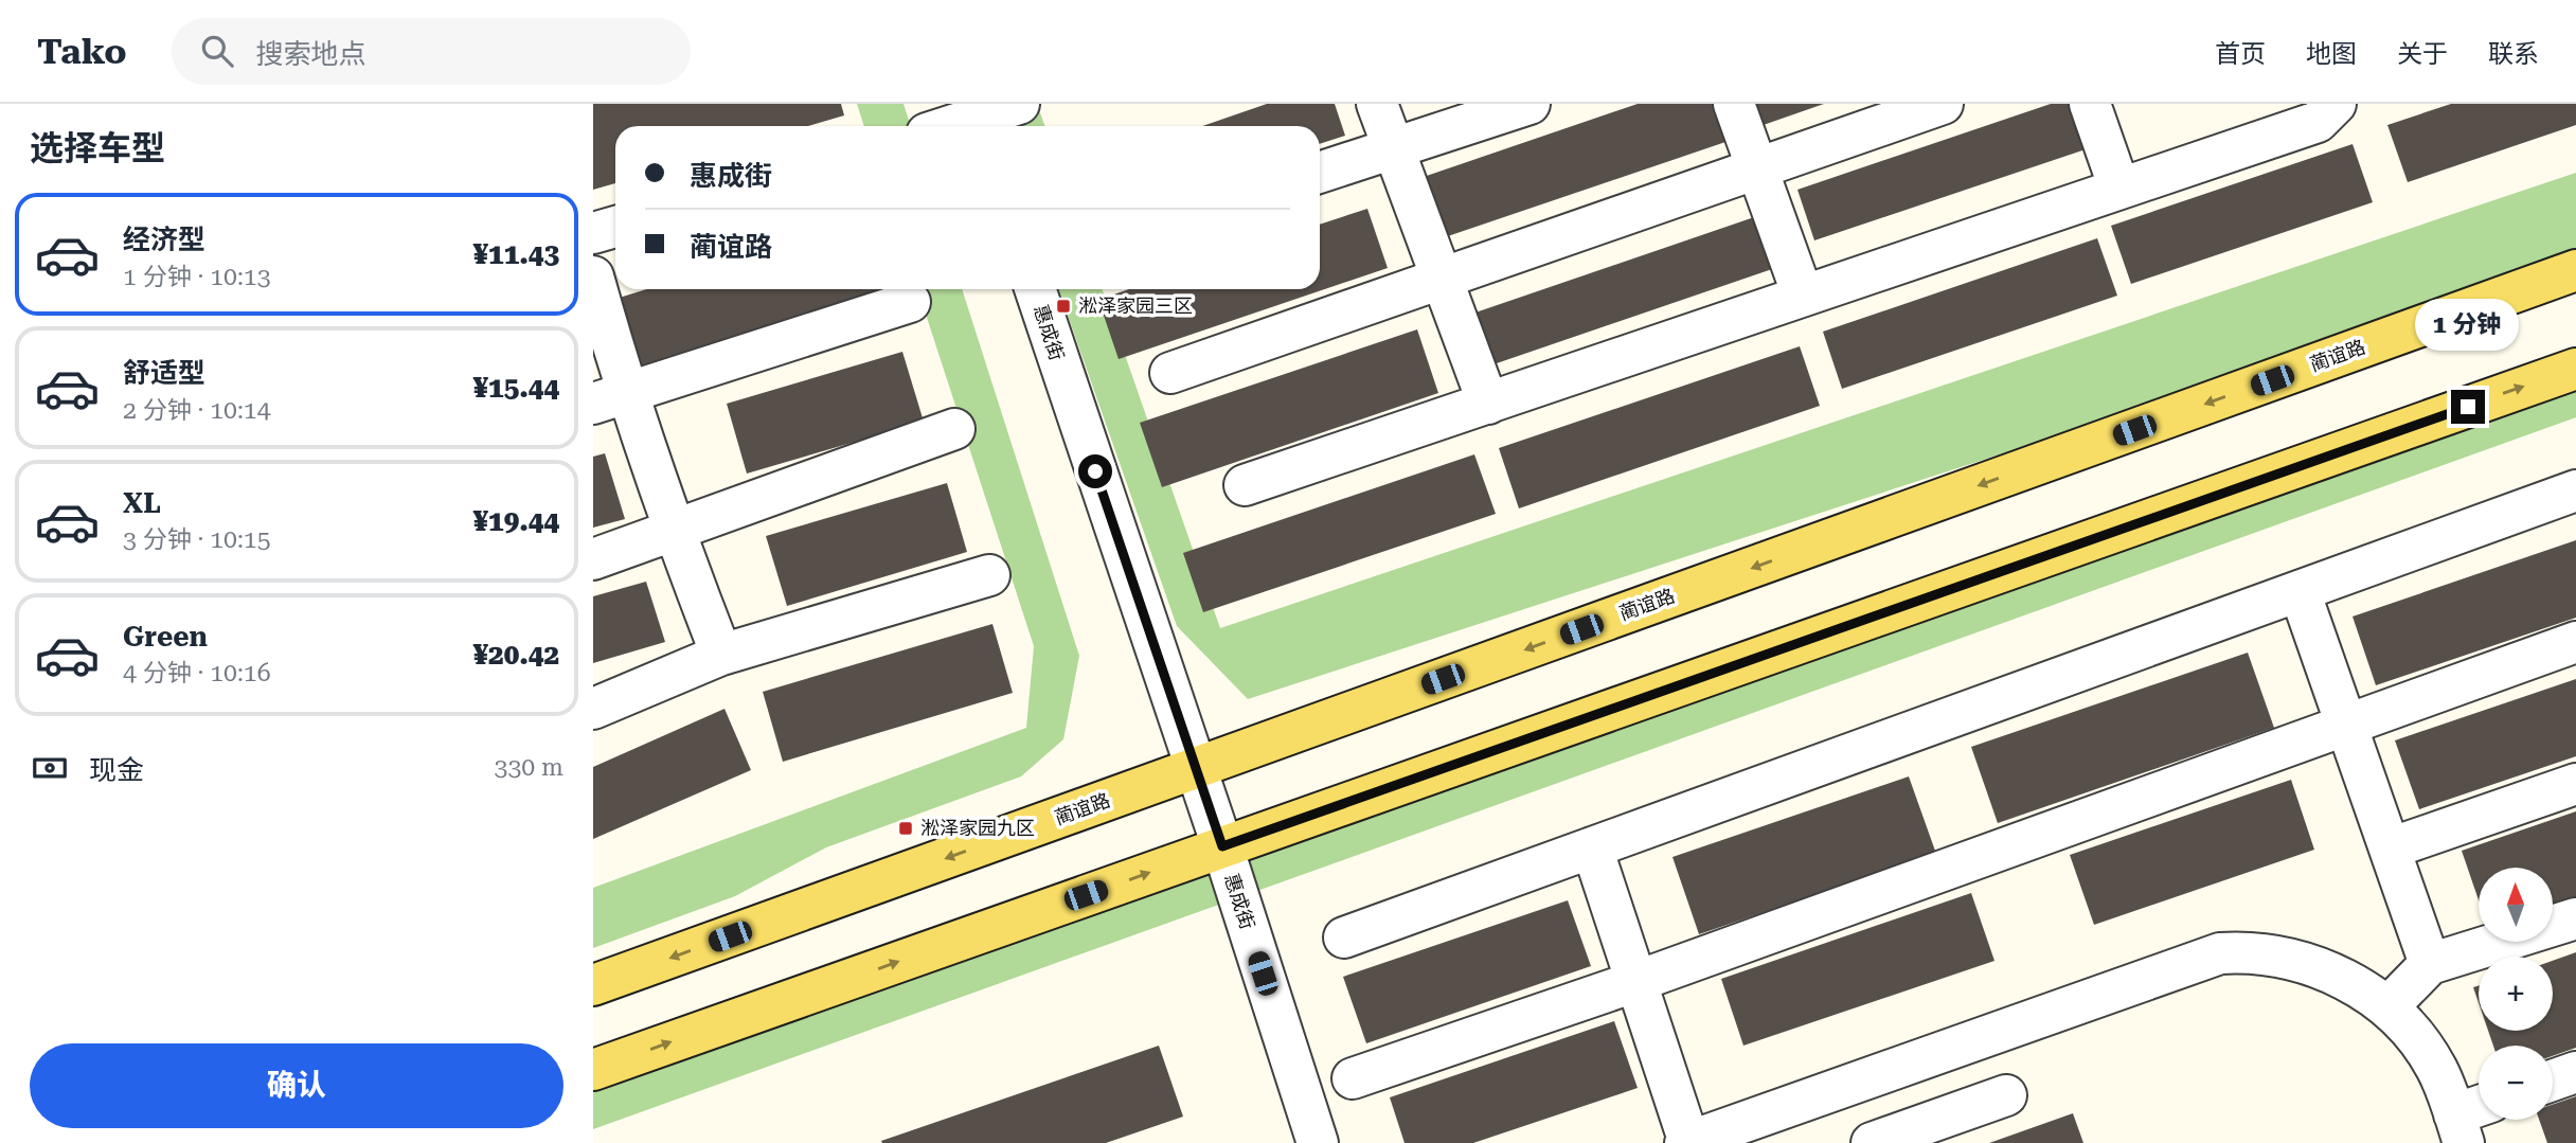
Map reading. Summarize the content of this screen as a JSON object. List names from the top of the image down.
{
  "streets": {
    "main road": ["蔺谊路"],
    "street": ["惠成街"]
  },
  "crossings": [
    ["惠成街", "蔺谊路"]
  ],
  "places": {
    "transit": ["淞泽家园三区", "淞泽家园九区"]
  },
  "north": "top",
  "page": {
    "header": "Tako",
    "search": "搜索地点",
    "nav": [
      "首页",
      "地图",
      "关于",
      "联系"
    ],
    "heading": "选择车型",
    "banner": ["惠成街", "蔺谊路"],
    "list": [
      {
        "name": "经济型",
        "note": "1 分钟 · 10:13",
        "value": "¥11.43"
      },
      {
        "name": "舒适型",
        "note": "2 分钟 · 10:14",
        "value": "¥15.44"
      },
      {
        "name": "XL",
        "note": "3 分钟 · 10:15",
        "value": "¥19.44"
      },
      {
        "name": "Green",
        "note": "4 分钟 · 10:16",
        "value": "¥20.42"
      }
    ],
    "bubble": "1 分钟",
    "pay": ["现金", "330 m"],
    "map_buttons": ["+", "−"],
    "buttons": "确认"
  }
}
